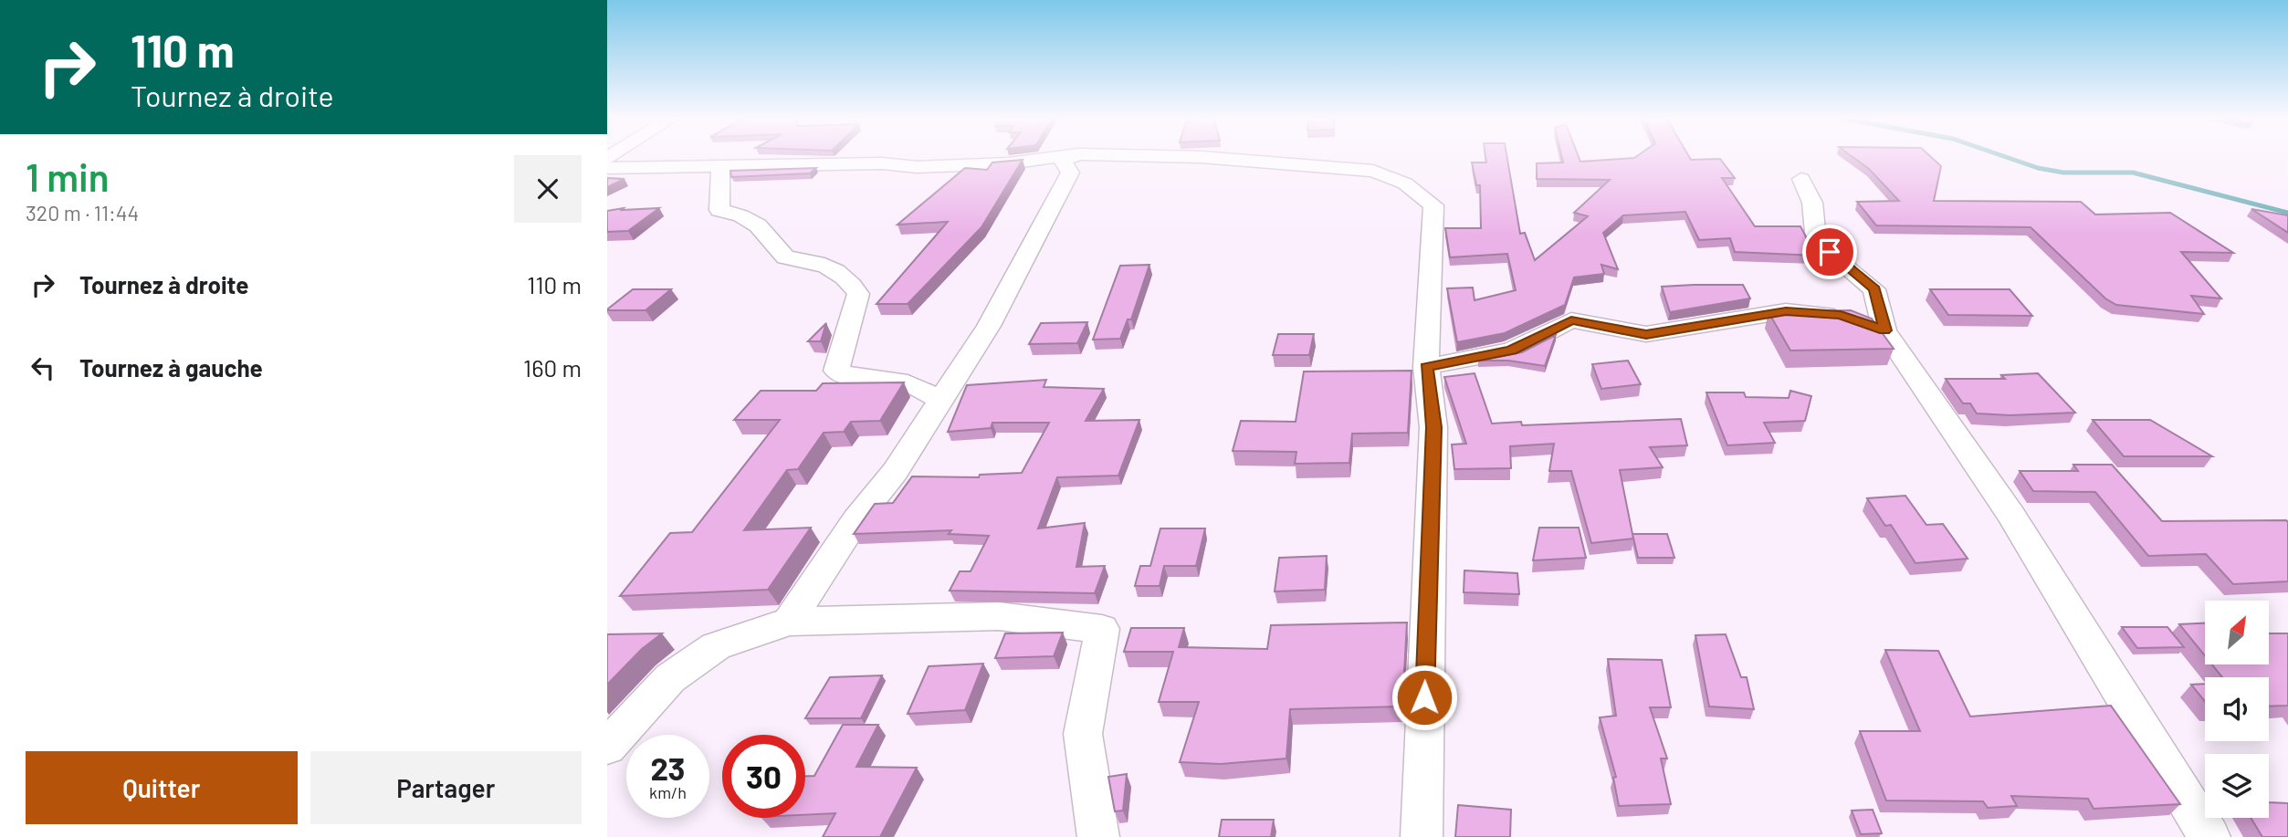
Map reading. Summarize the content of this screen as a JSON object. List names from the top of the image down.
{
  "north": "top right",
  "page": {
    "turn": ["110 m", "Tournez à droite"],
    "heading": ["1 min", "320 m · 11:44"],
    "list": [
      {
        "name": "Tournez à droite",
        "value": "110 m"
      },
      {
        "name": "Tournez à gauche",
        "value": "160 m"
      }
    ],
    "speed": "23 km/h",
    "limit": "30",
    "buttons": ["Quitter", "Partager"]
  }
}
